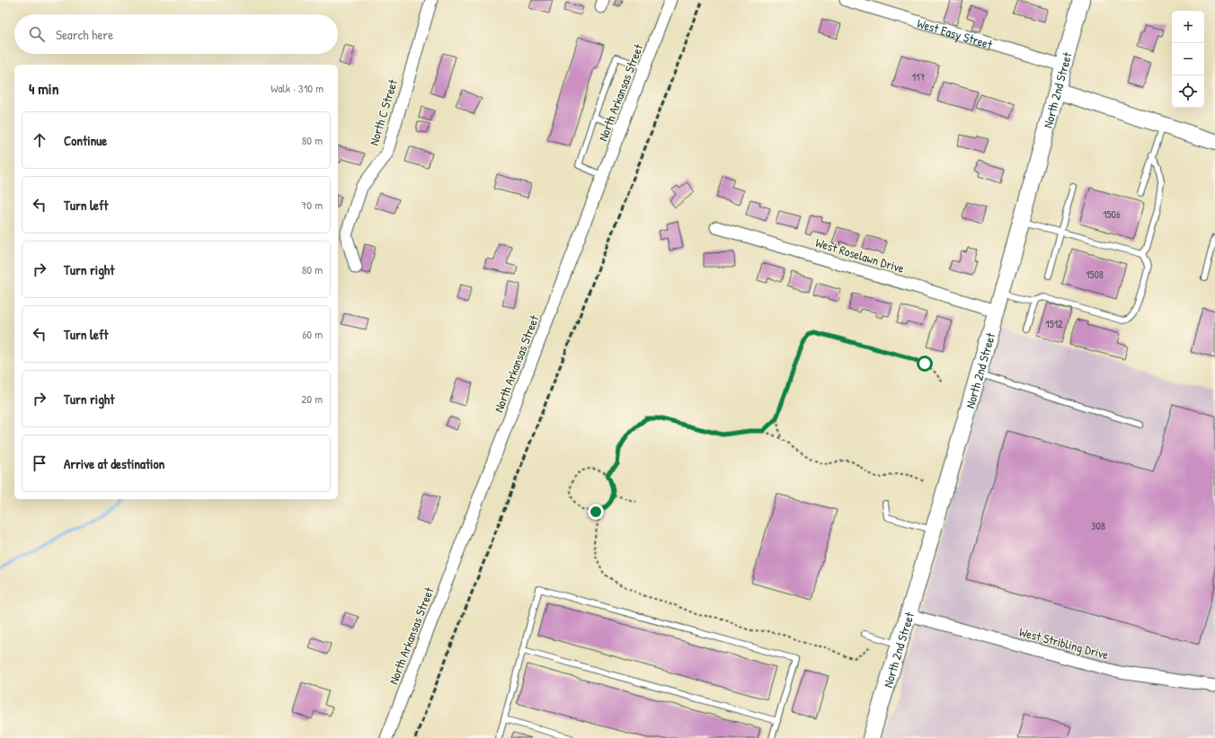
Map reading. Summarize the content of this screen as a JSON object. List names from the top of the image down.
{
  "streets": {
    "main road": ["North 2nd Street"],
    "street": [
      "West Easy Street",
      "North Arkansas Street",
      "North C Street",
      "West Roselawn Drive",
      "West Stribling Drive"
    ]
  },
  "crossings": [
    ["West Easy Street", "North 2nd Street"],
    ["North 2nd Street", "West Roselawn Drive"],
    ["North 2nd Street", "West Stribling Drive"]
  ],
  "house_numbers": [
    "117",
    "1506",
    "1508",
    "1512",
    "308"
  ],
  "page": {
    "map_buttons": ["+", "−"],
    "search": "Search here",
    "heading": ["4 min", "Walk · 310 m"],
    "list": [
      ["Continue", "80 m"],
      ["Turn left", "70 m"],
      ["Turn right", "80 m"],
      ["Turn left", "60 m"],
      ["Turn right", "20 m"],
      "Arrive at destination"
    ]
  }
}
